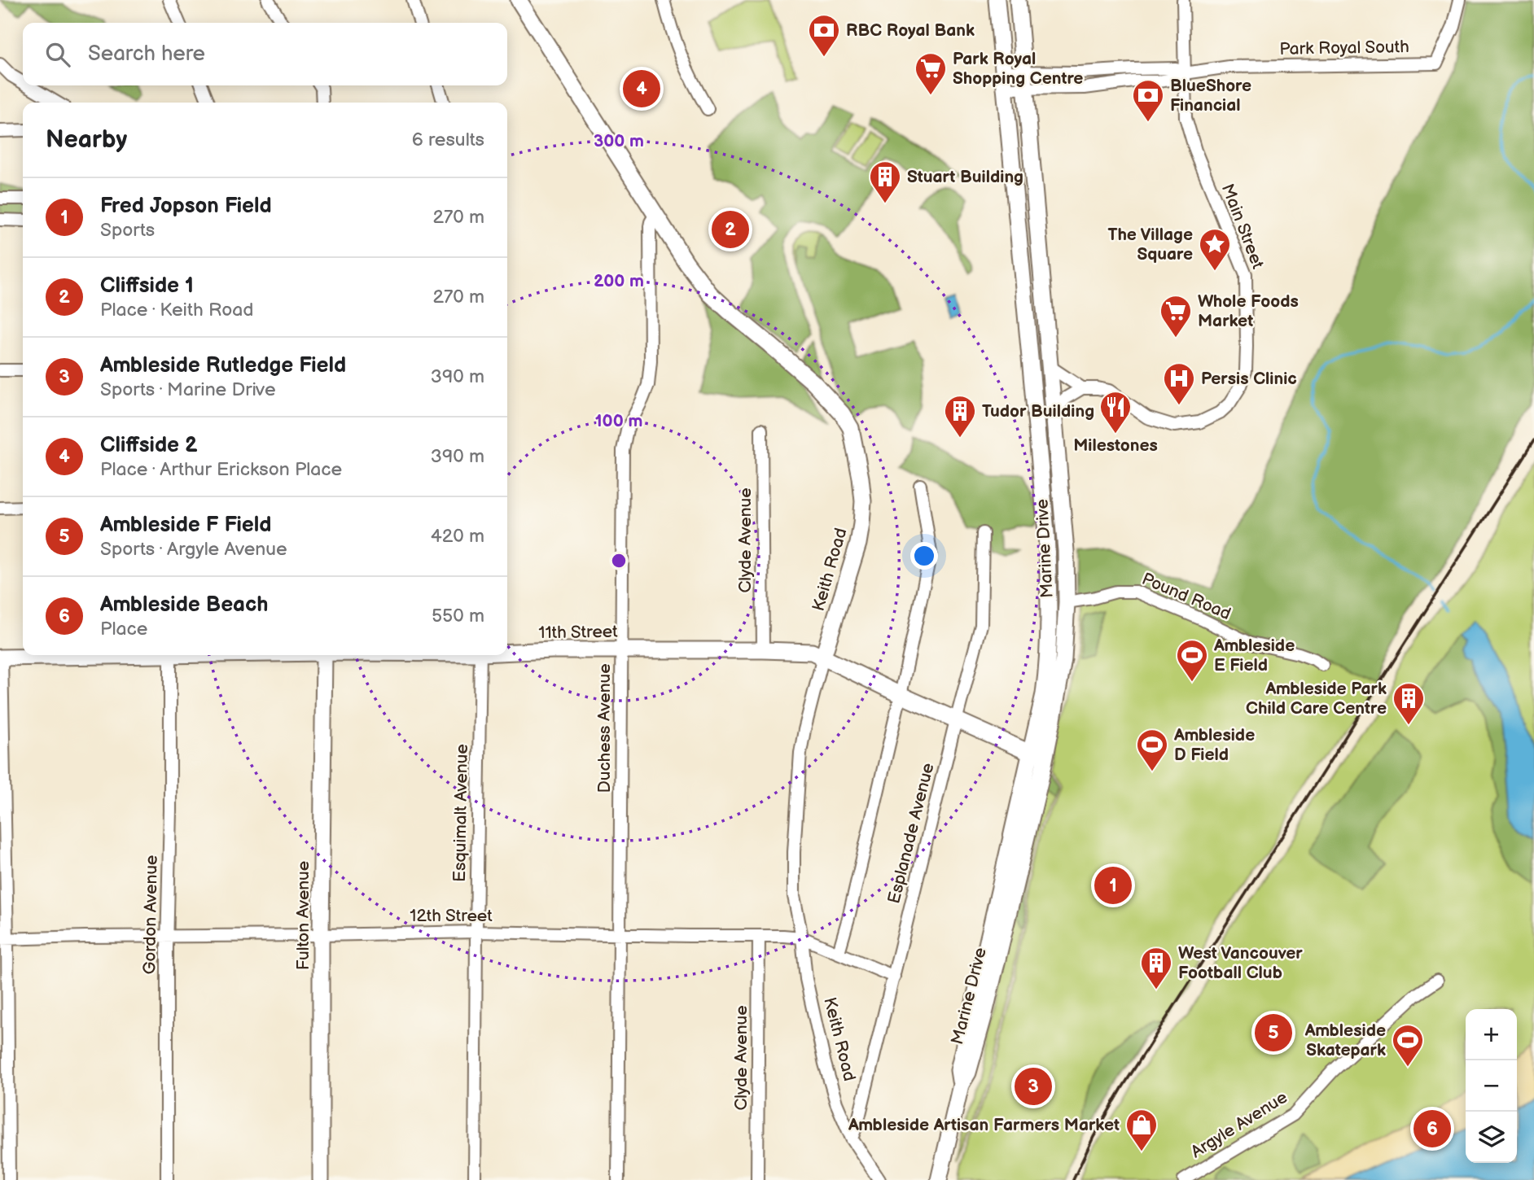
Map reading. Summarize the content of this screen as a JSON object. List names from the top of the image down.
{
  "streets": {
    "street": [
      "Park Royal South",
      "Main Street",
      "Clyde Avenue",
      "Marine Drive",
      "Keith Road",
      "Pound Road",
      "11th Street",
      "Duchess Avenue",
      "Esquimalt Avenue",
      "Esplanade Avenue",
      "Gordon Avenue",
      "Fulton Avenue",
      "12th Street",
      "Argyle Avenue"
    ]
  },
  "crossings": [
    ["Park Royal South", "Main Street"],
    ["Park Royal South", "Marine Drive"],
    ["Main Street", "Marine Drive"],
    ["Clyde Avenue", "11th Street"],
    ["Clyde Avenue", "12th Street"],
    ["Marine Drive", "Pound Road"],
    ["Marine Drive", "11th Street"],
    ["Keith Road", "11th Street"],
    ["Keith Road", "Duchess Avenue"],
    ["Keith Road", "Esplanade Avenue"],
    ["Keith Road", "12th Street"],
    ["11th Street", "Duchess Avenue"],
    ["11th Street", "Esplanade Avenue"],
    ["Duchess Avenue", "12th Street"],
    ["Esquimalt Avenue", "12th Street"],
    ["Esplanade Avenue", "12th Street"],
    ["Gordon Avenue", "12th Street"],
    ["Fulton Avenue", "12th Street"]
  ],
  "places": {
    "bank": ["RBC Royal Bank", "BlueShore Financial"],
    "supermarket": ["Park Royal Shopping Centre", "Whole Foods Market"],
    "building": [
      "Stuart Building",
      "Tudor Building",
      "Ambleside Park Child Care Centre",
      "West Vancouver Football Club"
    ],
    "place": ["The Village Square"],
    "hospital": ["Persis Clinic"],
    "restaurant": ["Milestones"],
    "sports": ["Ambleside E Field", "Ambleside D Field", "Ambleside Skatepark"],
    "shop": ["Ambleside Artisan Farmers Market"]
  },
  "page": {
    "search": "Search here",
    "pins": [
      "4",
      "2",
      "1",
      "5",
      "3",
      "6"
    ],
    "heading": ["Nearby", "6 results"],
    "list": [
      {
        "mark": "1",
        "name": "Fred Jopson Field",
        "note": "Sports",
        "value": "270 m"
      },
      {
        "mark": "2",
        "name": "Cliffside 1",
        "note": "Place · Keith Road",
        "value": "270 m"
      },
      {
        "mark": "3",
        "name": "Ambleside Rutledge Field",
        "note": "Sports · Marine Drive",
        "value": "390 m"
      },
      {
        "mark": "4",
        "name": "Cliffside 2",
        "note": "Place · Arthur Erickson Place",
        "value": "390 m"
      },
      {
        "mark": "5",
        "name": "Ambleside F Field",
        "note": "Sports · Argyle Avenue",
        "value": "420 m"
      },
      {
        "mark": "6",
        "name": "Ambleside Beach",
        "note": "Place",
        "value": "550 m"
      }
    ],
    "map_buttons": ["+", "−"]
  },
  "rings": ["300 m", "200 m", "100 m"]
}
